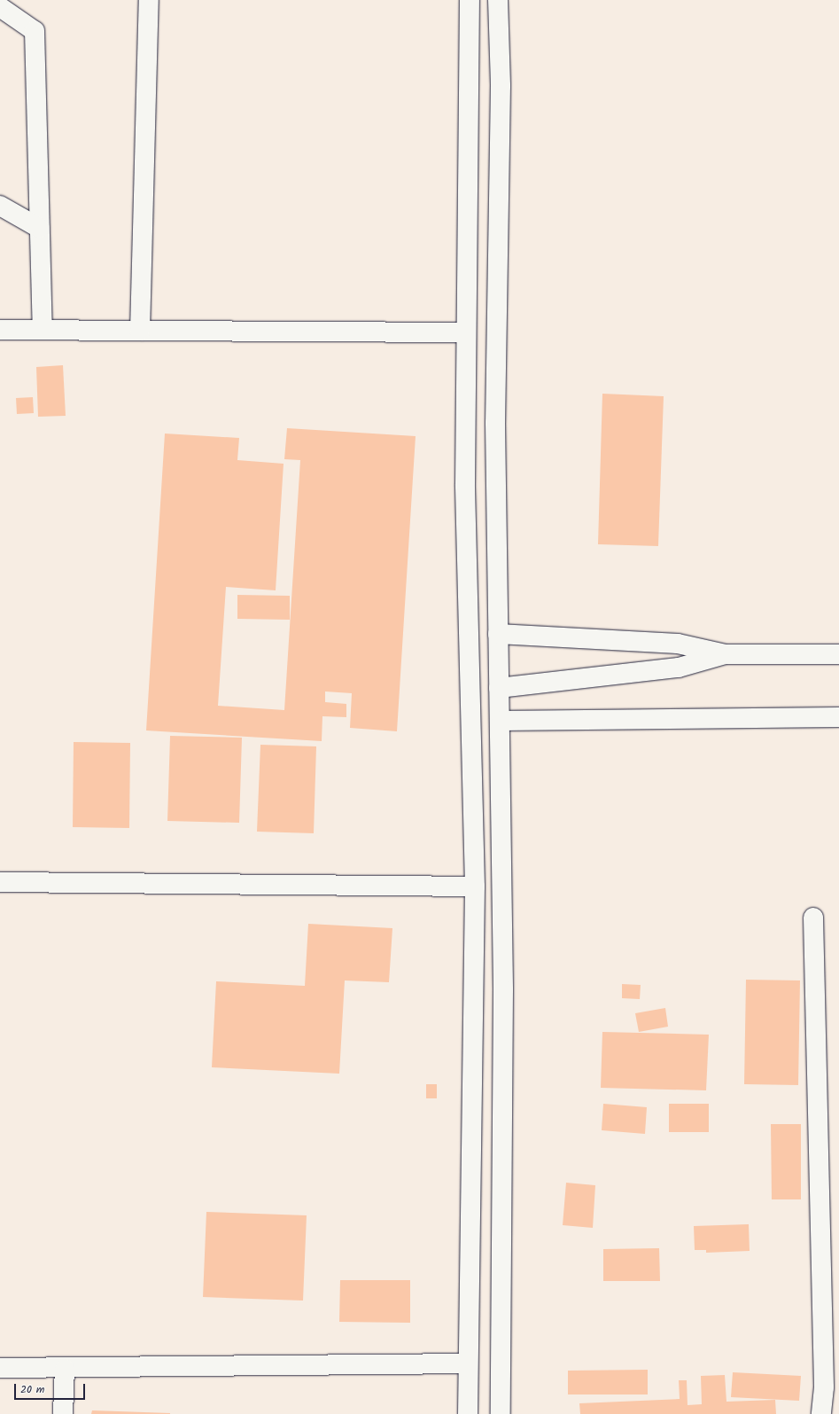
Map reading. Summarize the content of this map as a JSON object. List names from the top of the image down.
{
  "scale_bar": "20 m"
}
